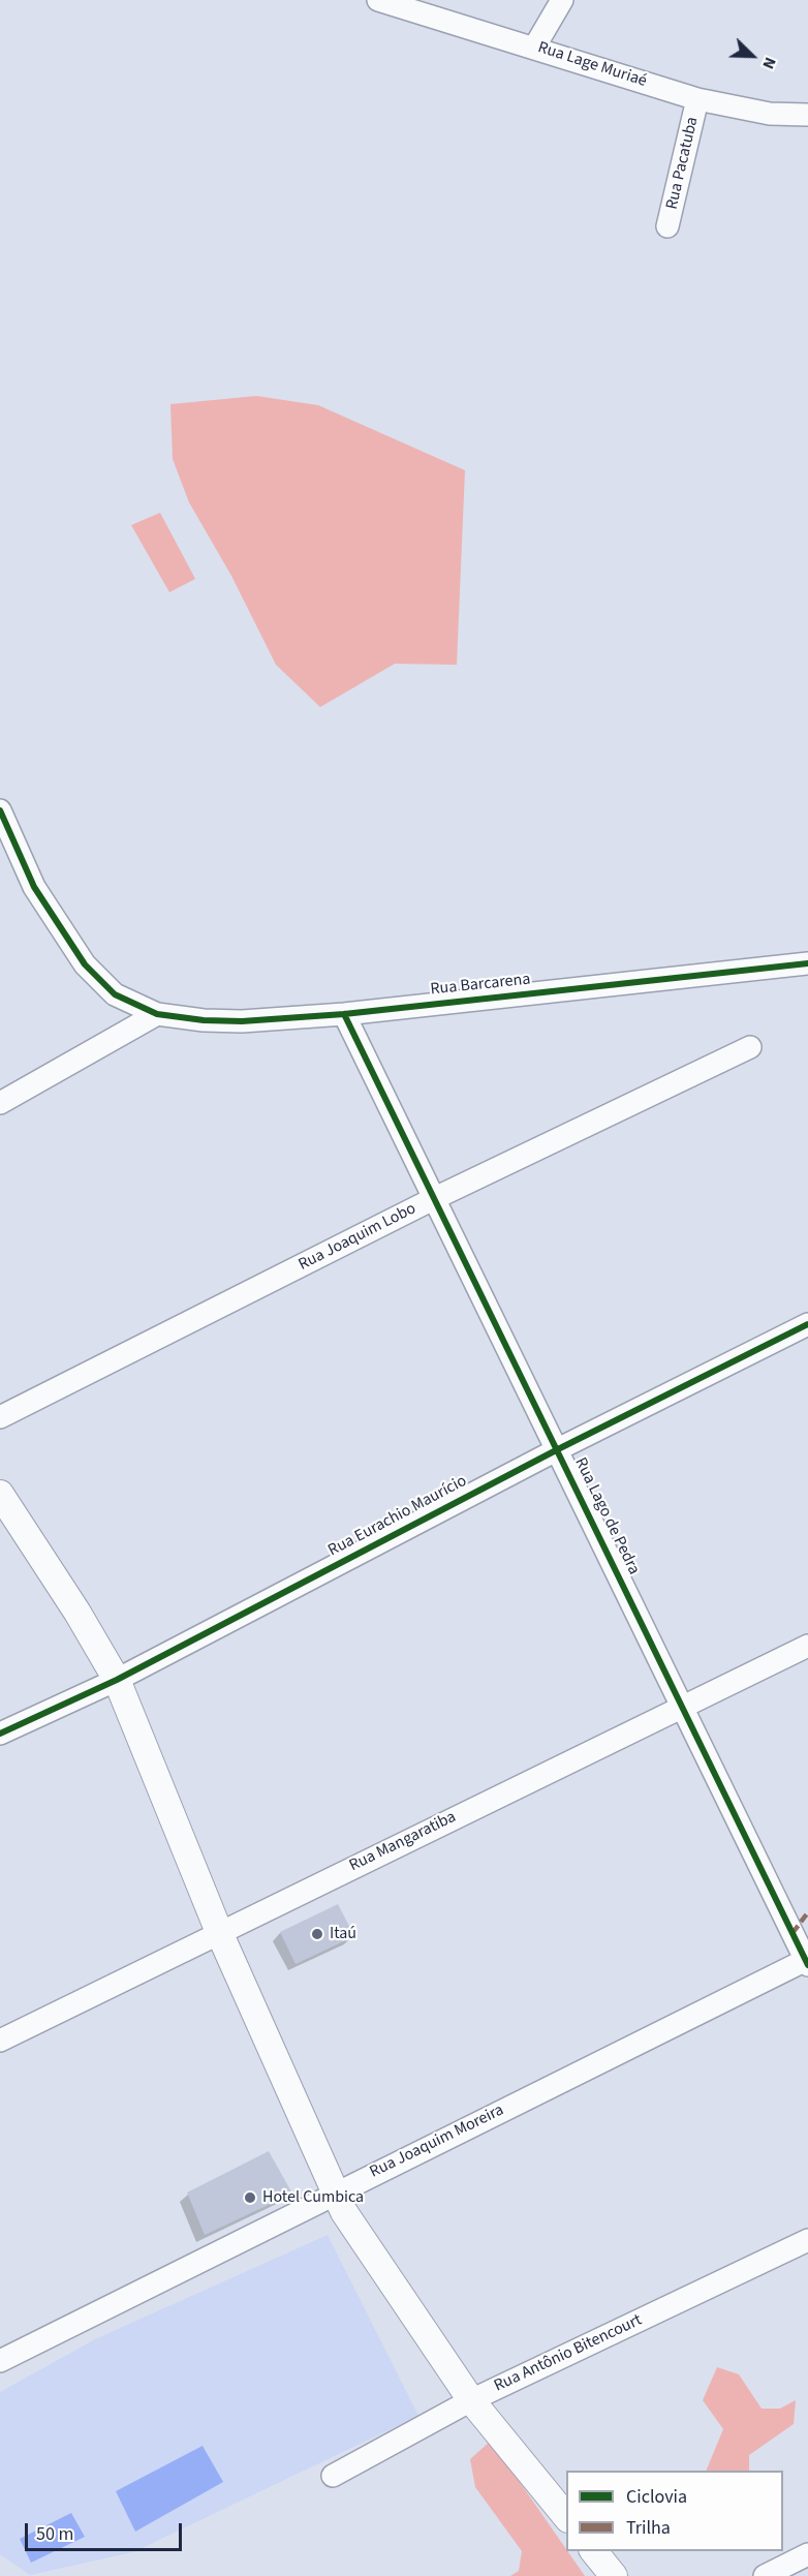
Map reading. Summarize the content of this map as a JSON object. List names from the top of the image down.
{
  "streets": {
    "street": [
      "Rua Lage Muriaé",
      "Rua Pacatuba",
      "Rua Barcarena",
      "Rua Joaquim Lobo",
      "Rua Eurachio Maurício",
      "Rua Lago de Pedra",
      "Rua Mangaratiba",
      "Rua Joaquim Moreira",
      "Rua Antônio Bitencourt"
    ]
  },
  "crossings": [
    ["Rua Lage Muriaé", "Rua Pacatuba"],
    ["Rua Barcarena", "Rua Lago de Pedra"],
    ["Rua Joaquim Lobo", "Rua Lago de Pedra"],
    ["Rua Eurachio Maurício", "Rua Lago de Pedra"],
    ["Rua Lago de Pedra", "Rua Mangaratiba"],
    ["Rua Lago de Pedra", "Rua Joaquim Moreira"]
  ],
  "places": ["Itaú", "Hotel Cumbica"],
  "legend": ["Ciclovia", "Trilha"],
  "scale_bar": "50 m",
  "north": "bottom right"
}
